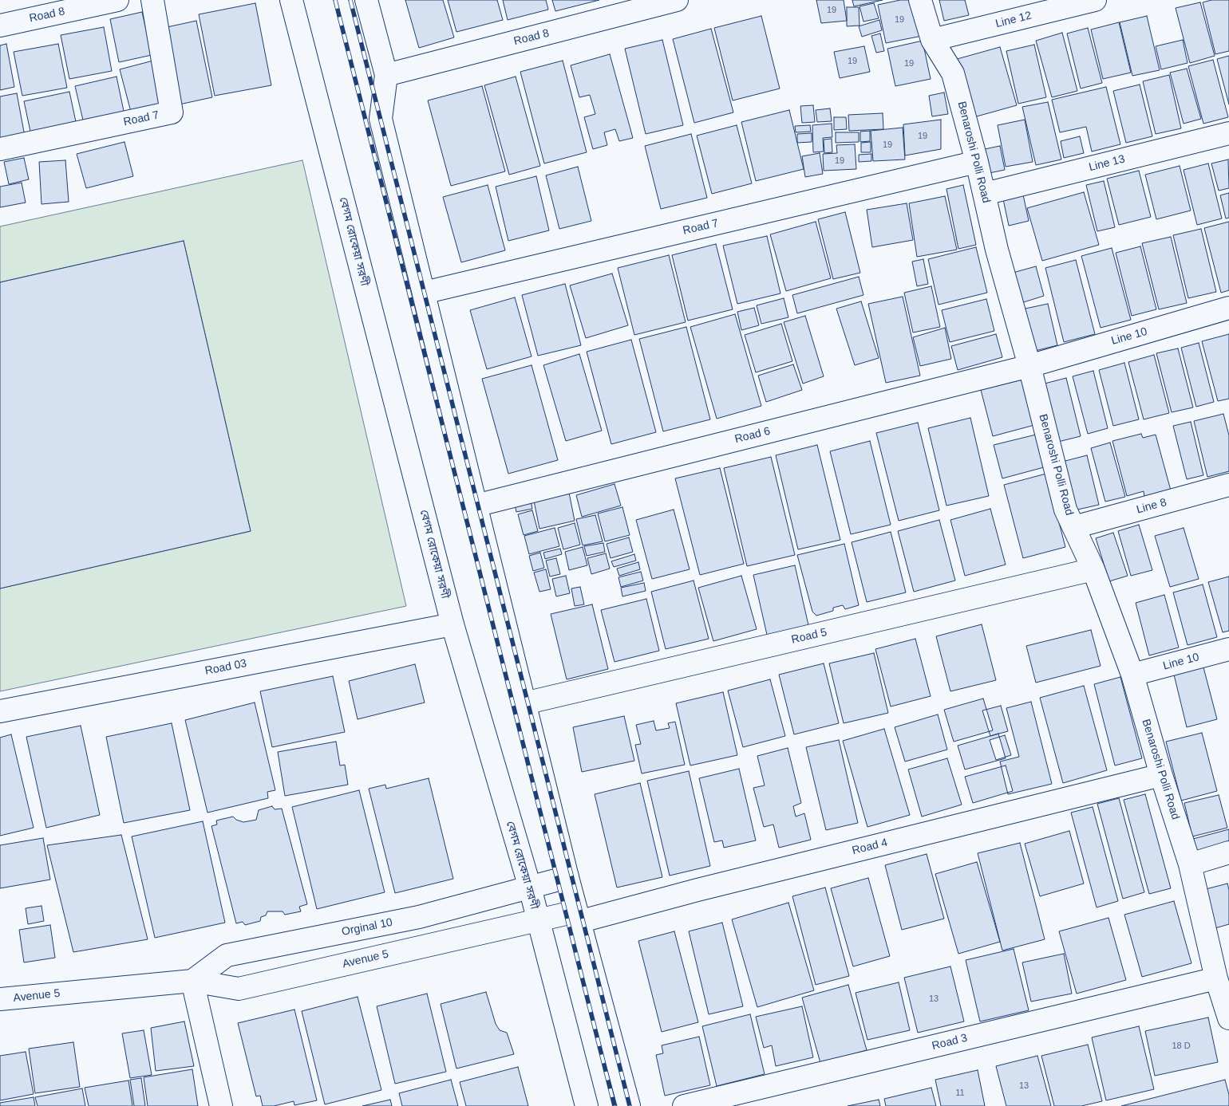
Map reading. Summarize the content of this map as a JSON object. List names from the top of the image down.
{
  "streets": {
    "street": [
      "Road 8",
      "Line 12",
      "Road 7",
      "Benaroshi Polli Road",
      "Line 13",
      "বেগম রোকেয়া সরণী",
      "Line 10",
      "Road 6",
      "Line 8",
      "Road 5",
      "Road 03",
      "Road 4",
      "Orginal 10",
      "Avenue 5",
      "Road 3"
    ]
  },
  "crossings": [
    ["Line 12", "Benaroshi Polli Road"],
    ["Road 7", "Benaroshi Polli Road"],
    ["Benaroshi Polli Road", "Line 13"],
    ["Benaroshi Polli Road", "Line 10"],
    ["Benaroshi Polli Road", "Road 6"],
    ["Benaroshi Polli Road", "Line 8"],
    ["Benaroshi Polli Road", "Road 5"],
    ["Benaroshi Polli Road", "Road 4"],
    ["Benaroshi Polli Road", "Road 3"],
    ["বেগম রোকেয়া সরণী", "Road 03"],
    ["বেগম রোকেয়া সরণী", "Road 4"],
    ["বেগম রোকেয়া সরণী", "Orginal 10"],
    ["বেগম রোকেয়া সরণী", "Avenue 5"],
    ["Line 10", "Road 6"],
    ["Road 4", "Avenue 5"],
    ["Orginal 10", "Avenue 5"]
  ],
  "house_numbers": [
    "19",
    "19",
    "19",
    "19",
    "19",
    "19",
    "19",
    "13",
    "18 D",
    "13",
    "11"
  ]
}
